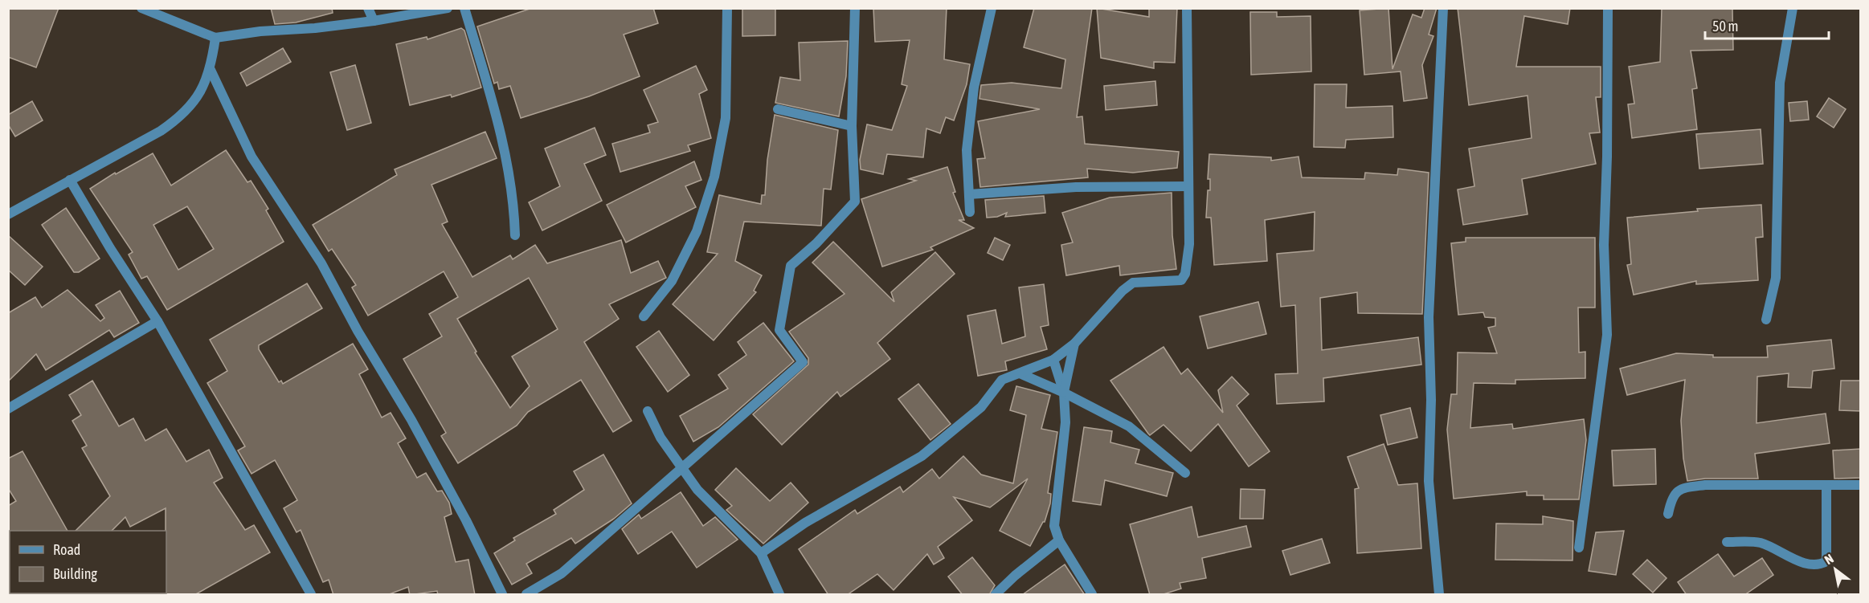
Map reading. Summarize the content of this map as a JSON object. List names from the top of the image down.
{
  "legend": ["Road", "Building"],
  "scale_bar": "50 m",
  "north": "top left"
}
